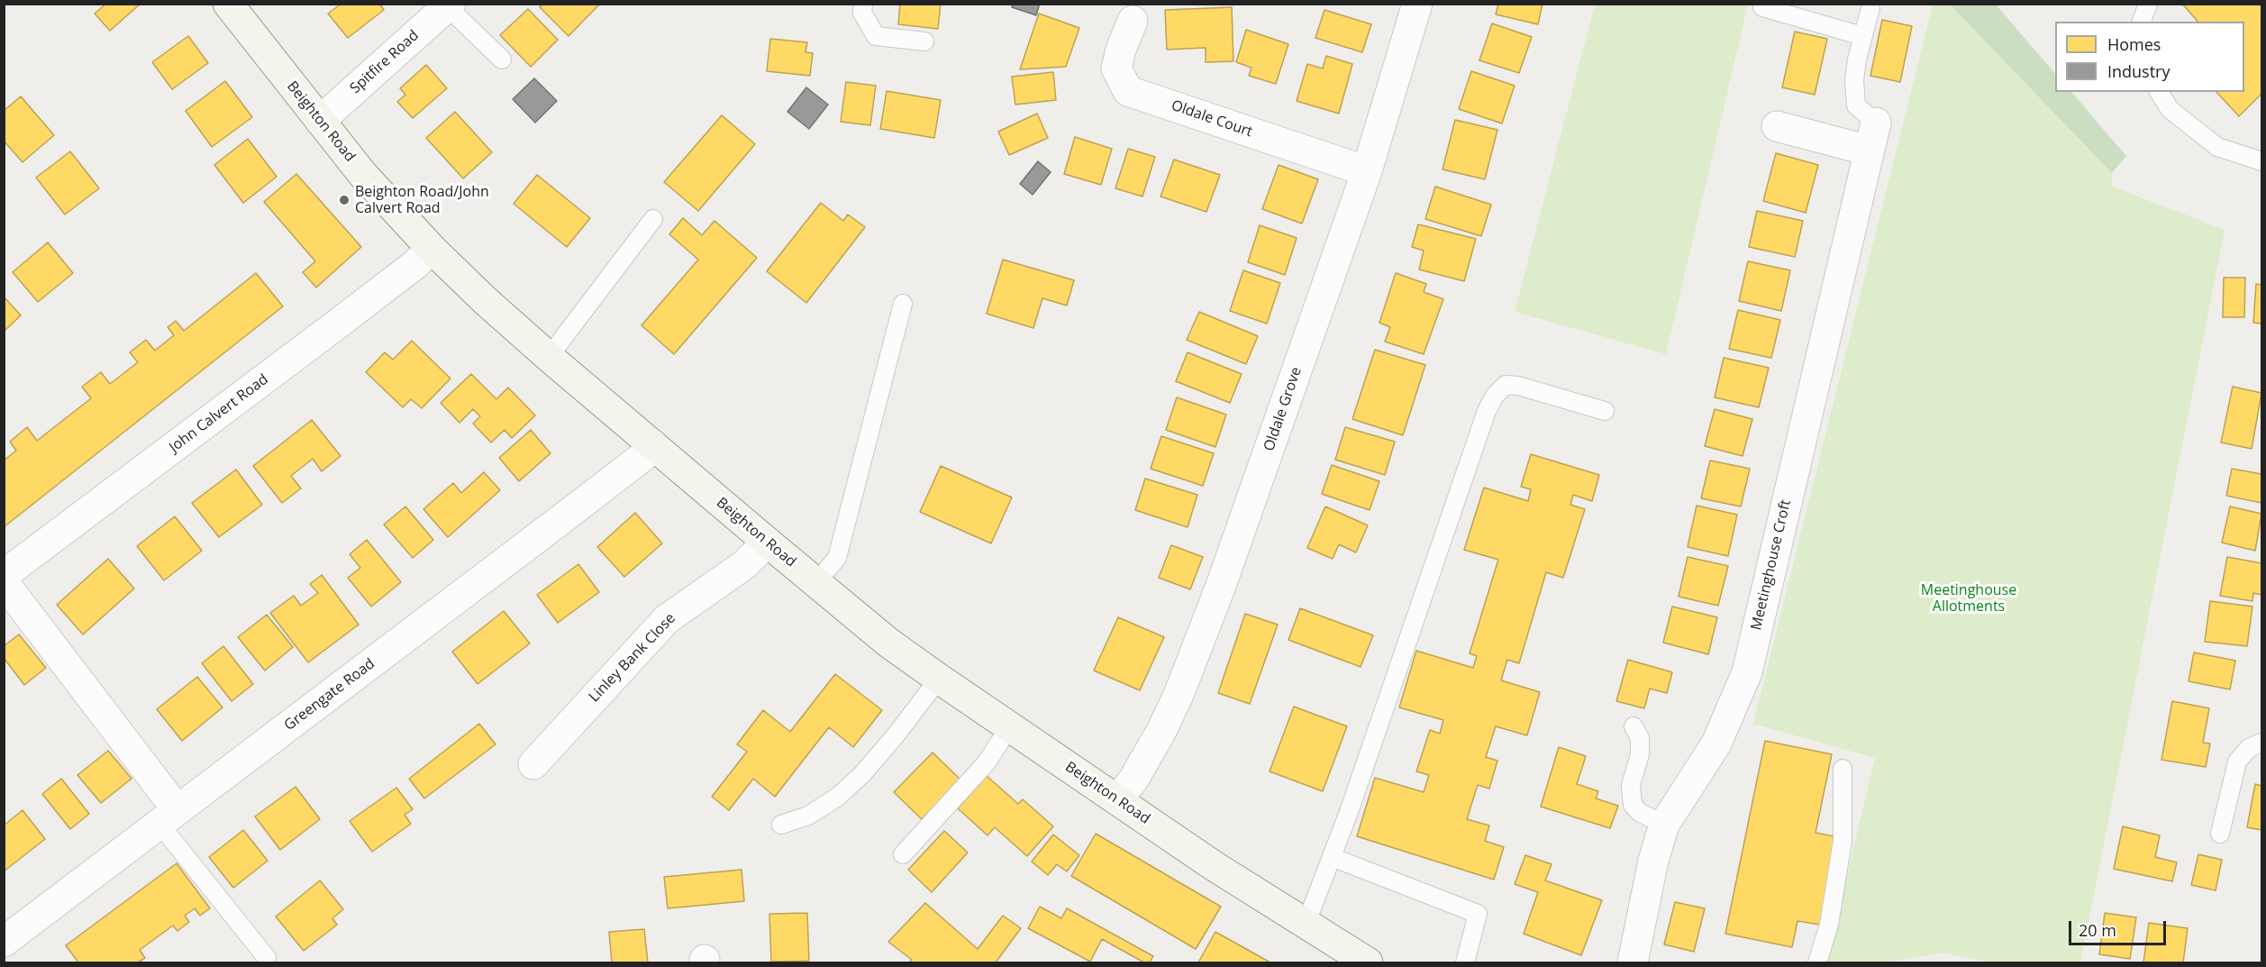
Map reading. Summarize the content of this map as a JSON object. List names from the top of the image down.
{
  "streets": {
    "street": [
      "Spitfire Road",
      "Oldale Court",
      "Beighton Road",
      "Oldale Grove",
      "John Calvert Road",
      "Meetinghouse Croft",
      "Linley Bank Close",
      "Greengate Road"
    ]
  },
  "crossings": [
    ["Spitfire Road", "Beighton Road"],
    ["Oldale Court", "Oldale Grove"],
    ["Beighton Road", "Oldale Grove"],
    ["Beighton Road", "John Calvert Road"],
    ["Beighton Road", "Linley Bank Close"],
    ["Beighton Road", "Greengate Road"]
  ],
  "parks": ["Meetinghouse Allotments"],
  "places": ["Beighton Road/John Calvert Road"],
  "legend": ["Homes", "Industry"],
  "scale_bar": "20 m"
}
